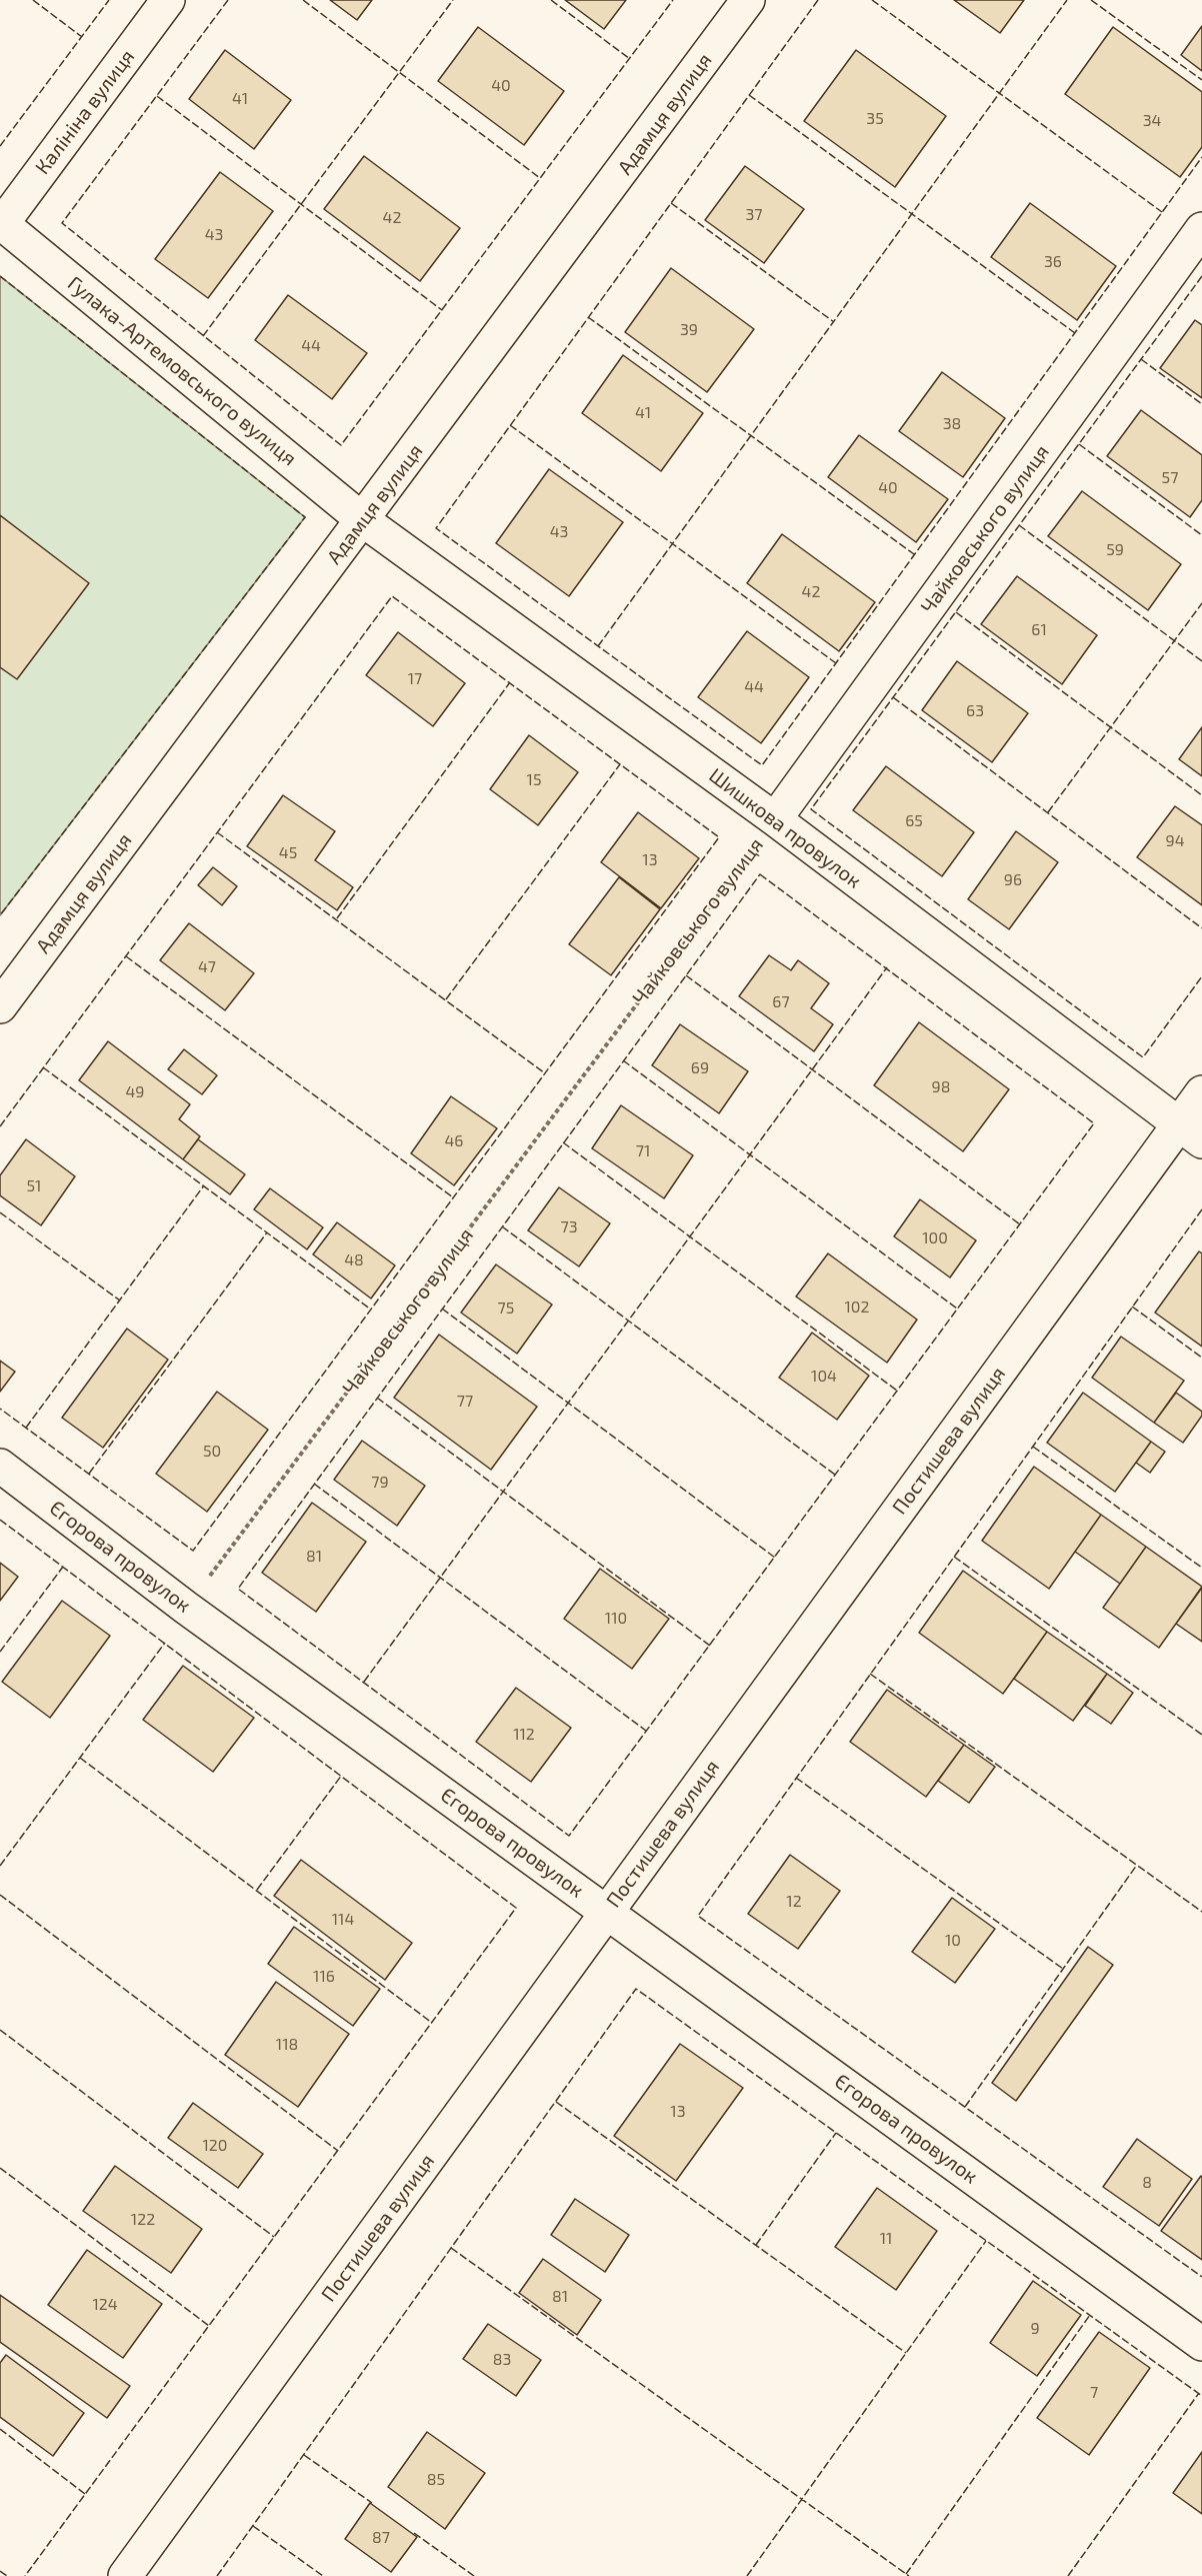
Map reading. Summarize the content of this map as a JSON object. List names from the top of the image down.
{
  "streets": {
    "street": [
      "Калініна вулиця",
      "Адамця вулиця",
      "Гулака-Артемовського вулиця",
      "Чайковського вулиця",
      "Шишкова провулок",
      "Постишева вулиця",
      "Єгорова провулок"
    ]
  },
  "crossings": [
    ["Калініна вулиця", "Гулака-Артемовського вулиця"],
    ["Адамця вулиця", "Гулака-Артемовського вулиця"],
    ["Адамця вулиця", "Шишкова провулок"],
    ["Гулака-Артемовського вулиця", "Шишкова провулок"],
    ["Чайковського вулиця", "Шишкова провулок"],
    ["Чайковського вулиця", "Єгорова провулок"],
    ["Шишкова провулок", "Постишева вулиця"],
    ["Постишева вулиця", "Єгорова провулок"]
  ],
  "house_numbers": [
    "40",
    "41",
    "35",
    "34",
    "37",
    "42",
    "43",
    "36",
    "39",
    "44",
    "41",
    "38",
    "57",
    "40",
    "43",
    "59",
    "42",
    "61",
    "17",
    "44",
    "63",
    "15",
    "65",
    "94",
    "45",
    "13",
    "96",
    "47",
    "67",
    "69",
    "98",
    "49",
    "46",
    "71",
    "51",
    "73",
    "100",
    "48",
    "102",
    "75",
    "104",
    "77",
    "50",
    "79",
    "81",
    "110",
    "112",
    "12",
    "114",
    "10",
    "116",
    "118",
    "13",
    "120",
    "8",
    "122",
    "11",
    "81",
    "124",
    "9",
    "83",
    "7",
    "85",
    "87"
  ]
}
